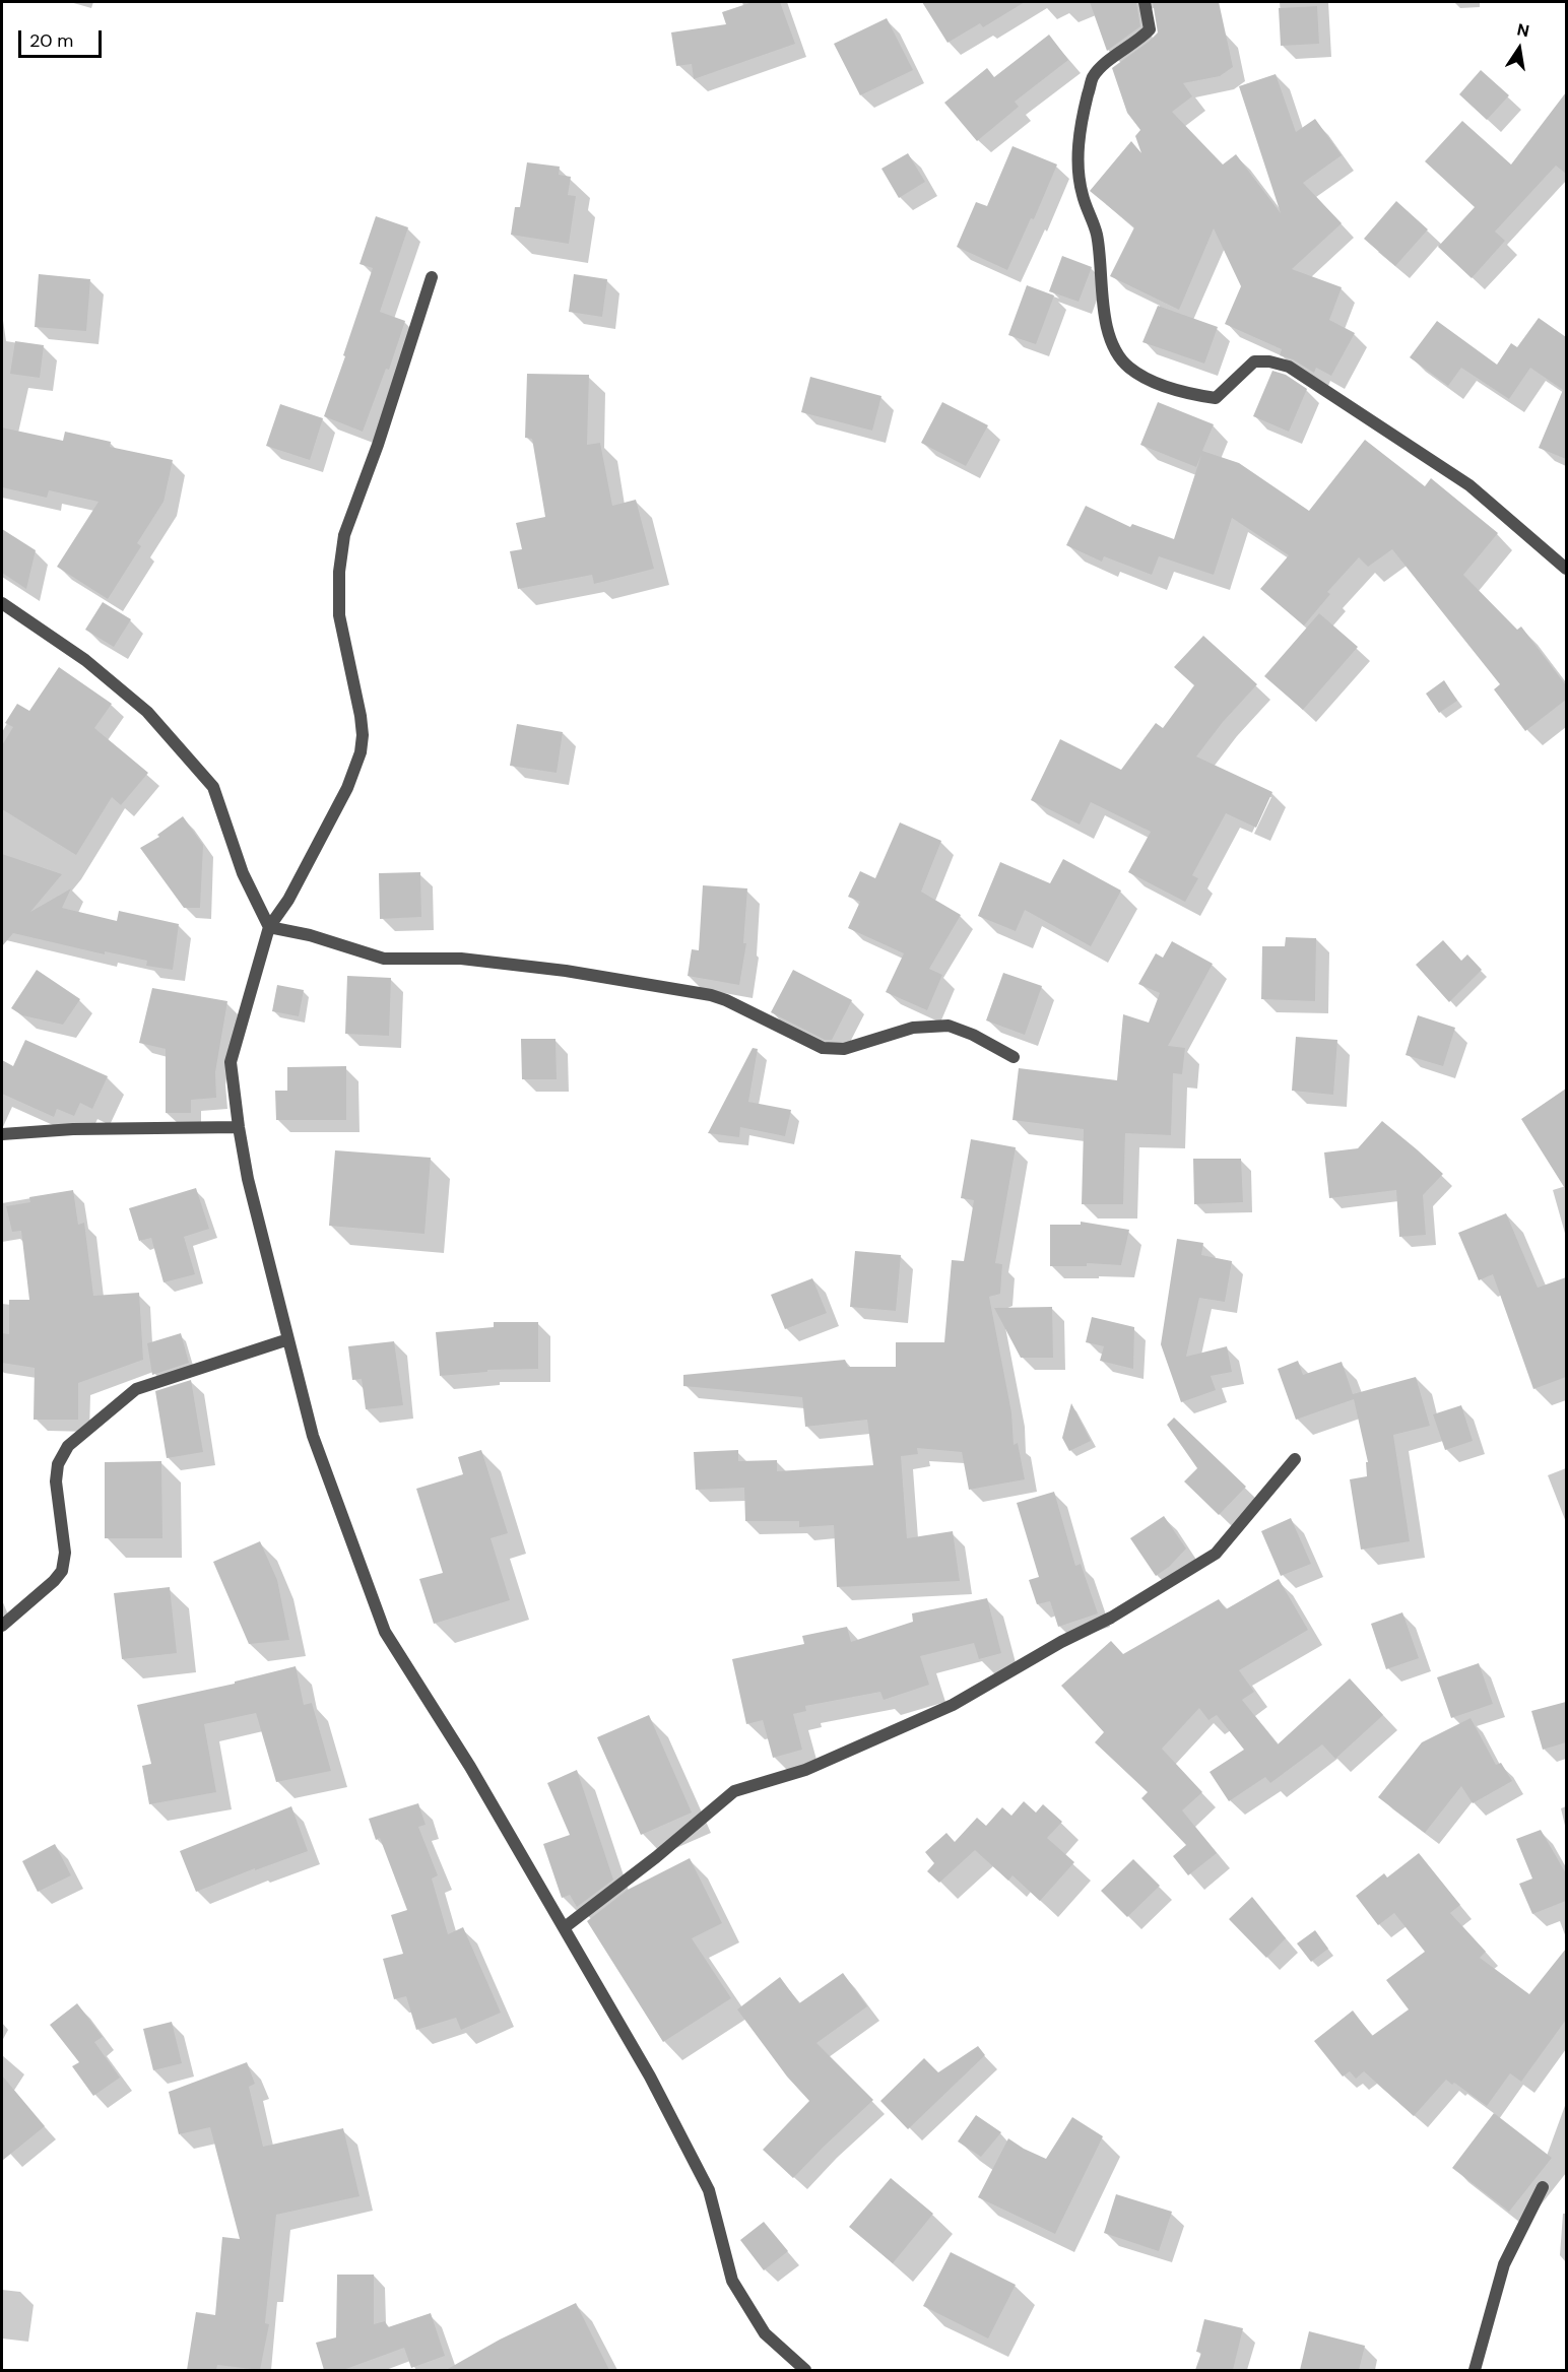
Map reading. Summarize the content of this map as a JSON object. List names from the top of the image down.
{
  "scale_bar": "20 m",
  "north": "top"
}
